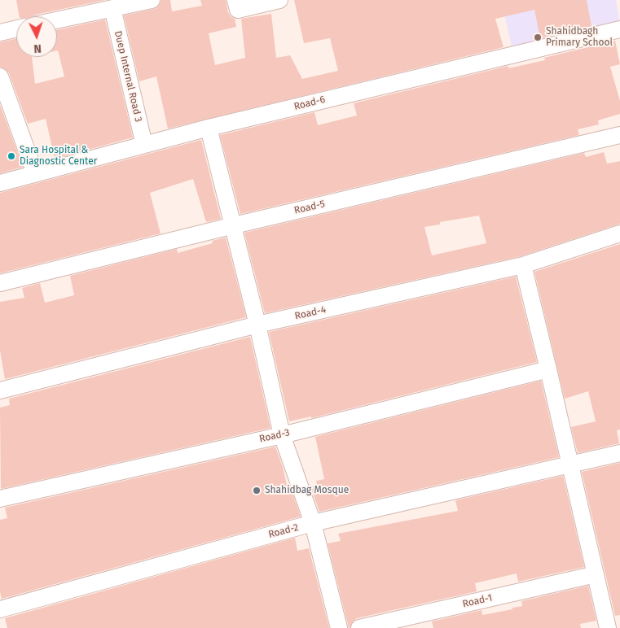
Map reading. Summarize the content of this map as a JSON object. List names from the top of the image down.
{
  "streets": {
    "street": [
      "Duep Internal Road 3",
      "Road-6",
      "Road-5",
      "Road-4",
      "Road-3",
      "Road-2",
      "Road-1"
    ]
  },
  "crossings": [
    ["Duep Internal Road 3", "Road-6"]
  ],
  "places": ["Shahidbagh Primary School", "Sara Hospital & Diagnostic Center", "Shahidbag Mosque"],
  "north": "bottom"
}
